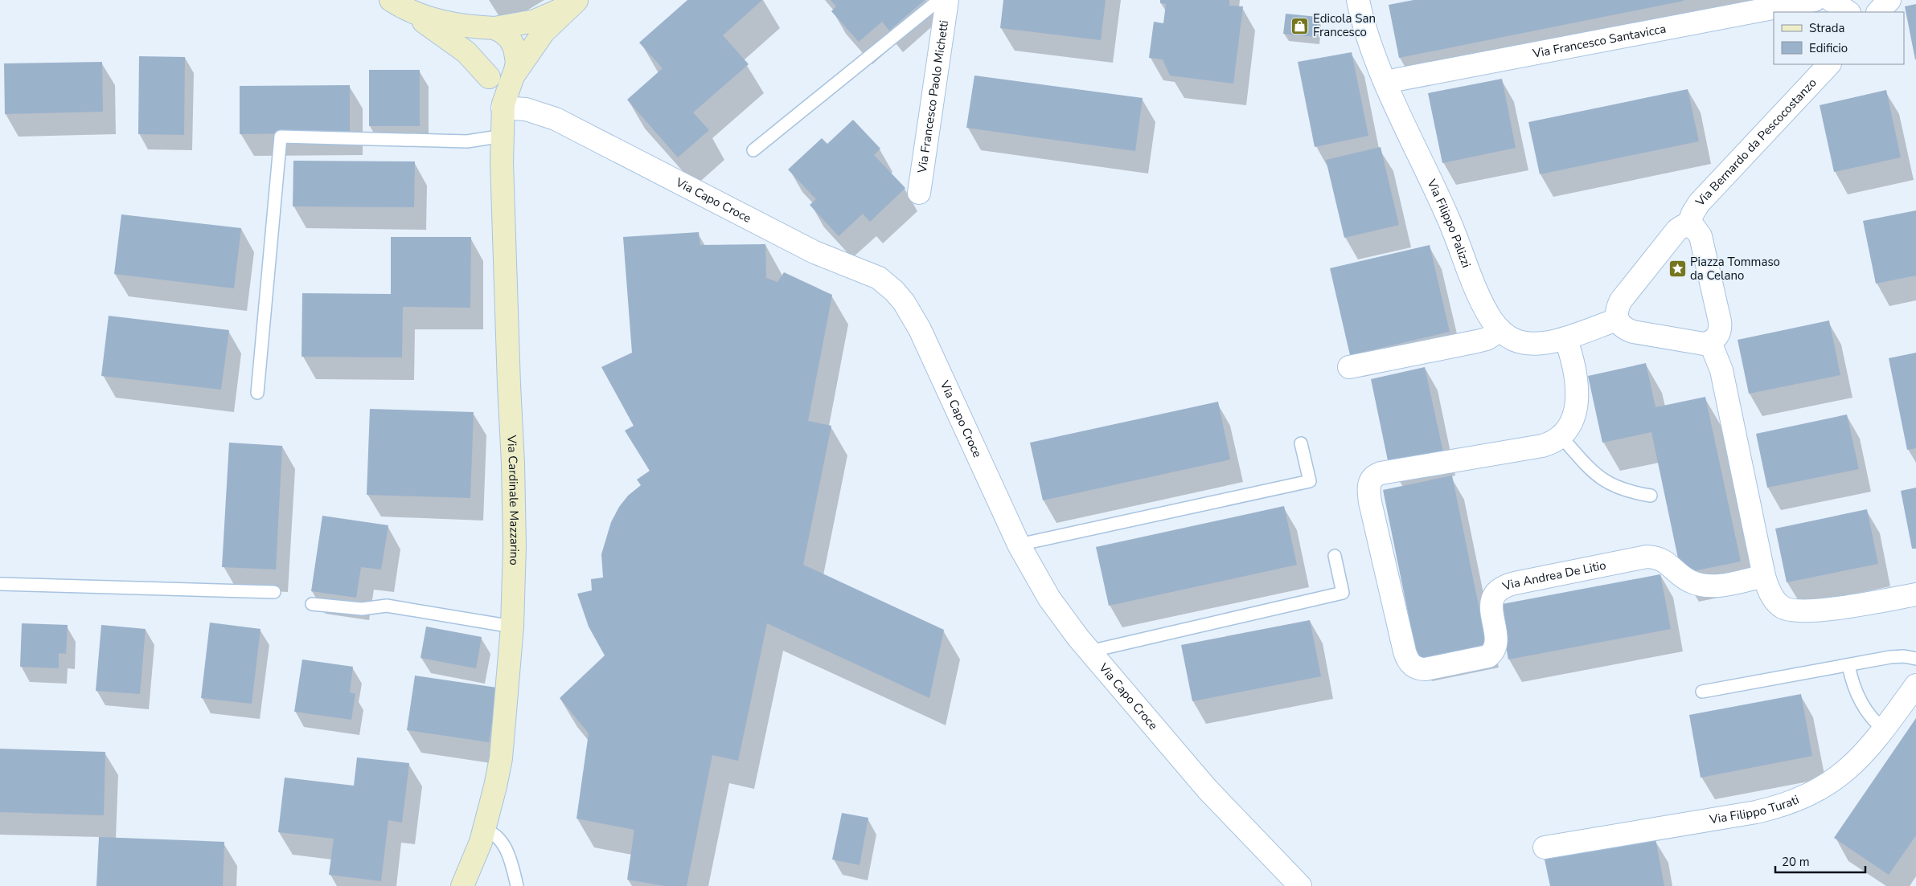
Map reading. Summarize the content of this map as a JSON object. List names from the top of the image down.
{
  "streets": {
    "street": [
      "Via Francesco Santavicca",
      "Via Francesco Paolo Michetti",
      "Via Bernardo da Pescocostanzo",
      "Via Capo Croce",
      "Via Filippo Palizzi",
      "Via Cardinale Mazzarino",
      "Via Andrea De Litio",
      "Via Filippo Turati"
    ]
  },
  "crossings": [
    ["Via Francesco Santavicca", "Via Filippo Palizzi"],
    ["Via Capo Croce", "Via Cardinale Mazzarino"]
  ],
  "places": {
    "shop": ["Edicola San Francesco"],
    "place": ["Piazza Tommaso da Celano"]
  },
  "legend": ["Strada", "Edificio"],
  "scale_bar": "20 m"
}
